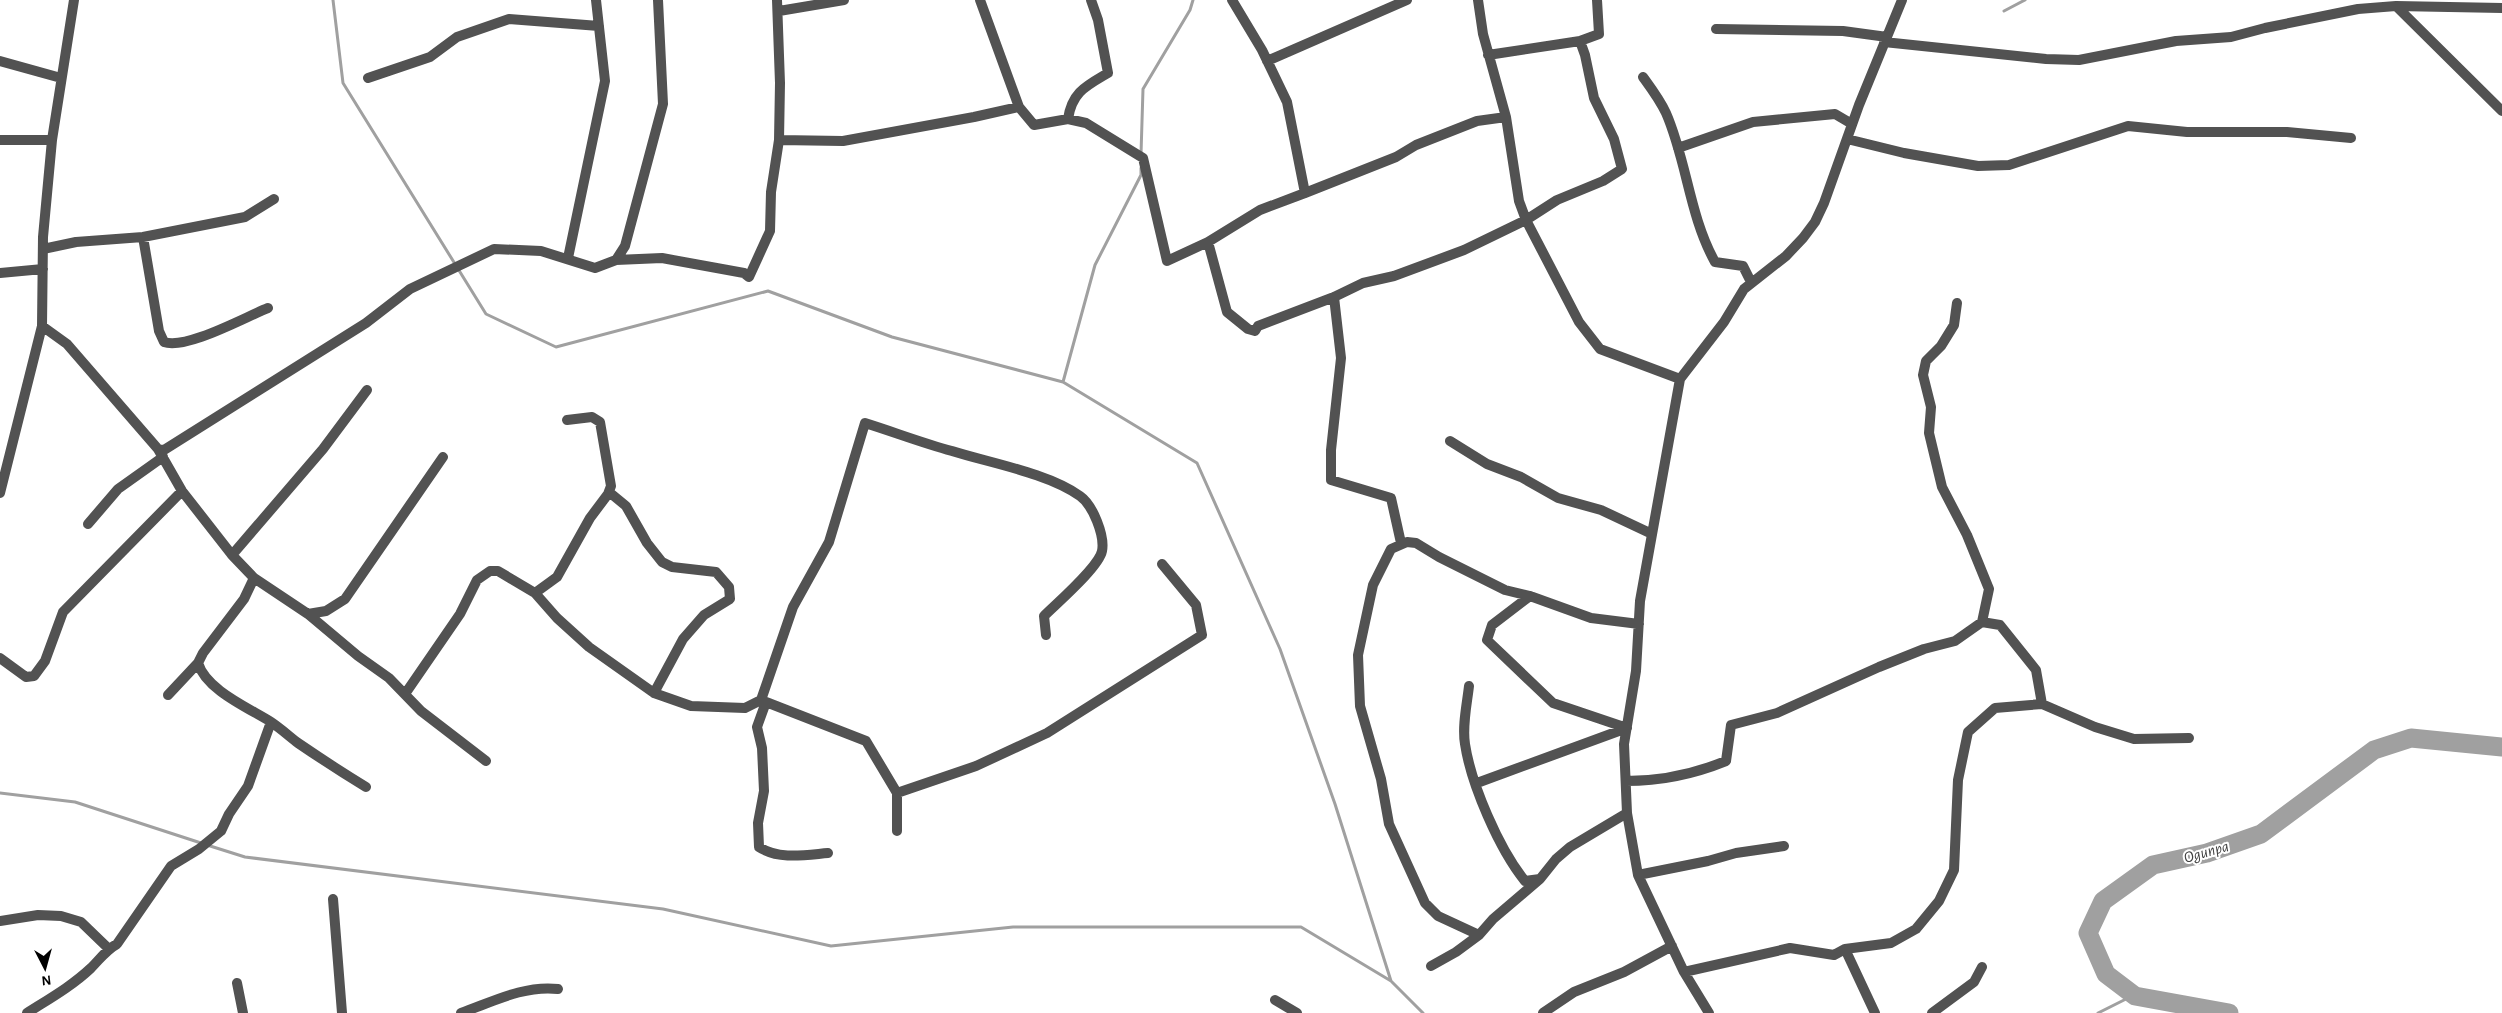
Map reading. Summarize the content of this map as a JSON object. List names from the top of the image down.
{
  "water": ["Ogunpa"],
  "north": "bottom"
}
